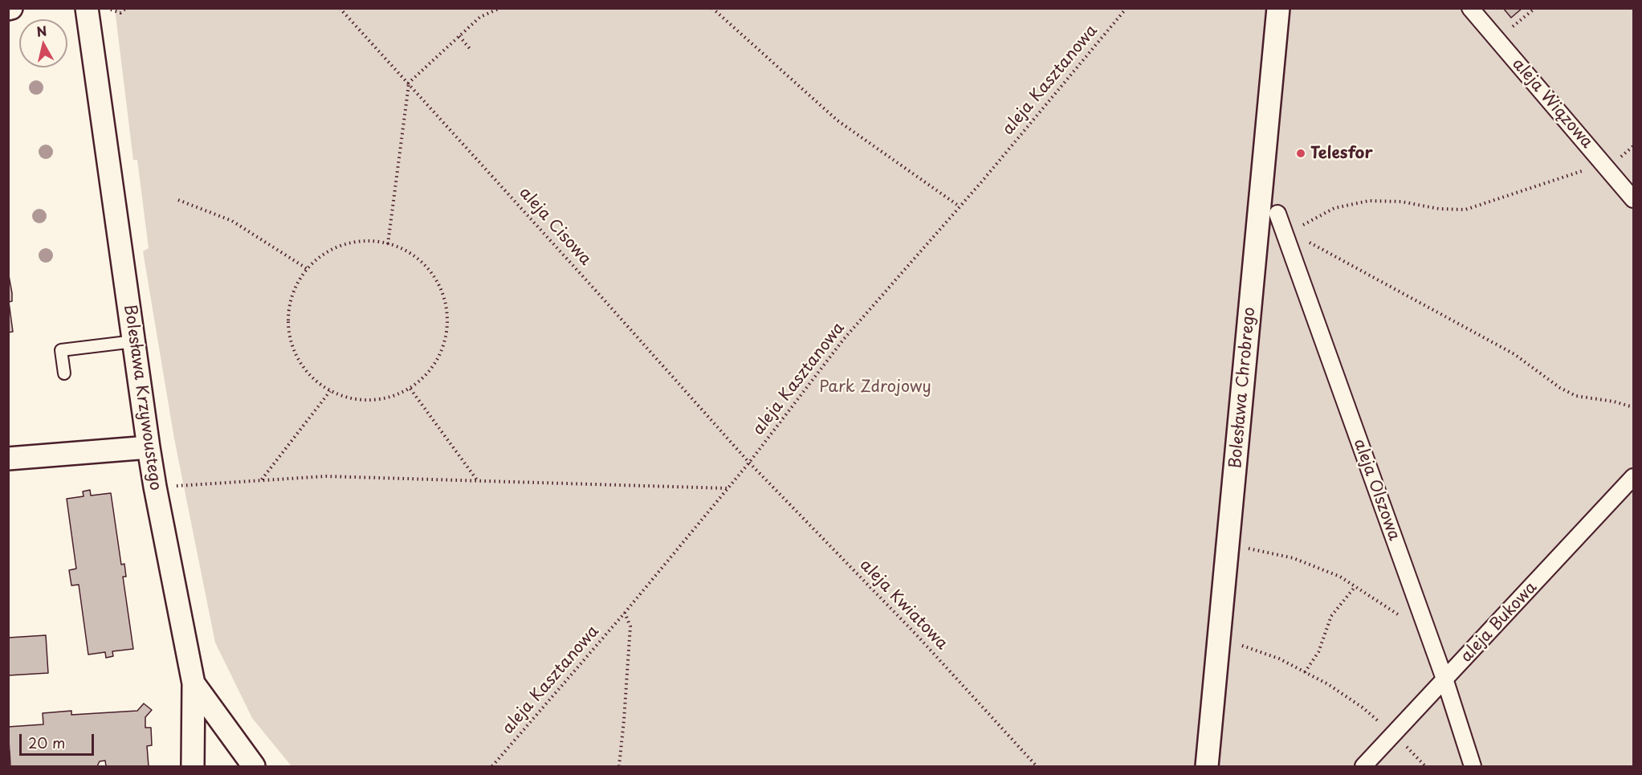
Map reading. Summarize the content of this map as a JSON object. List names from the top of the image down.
{
  "streets": {
    "street": [
      "aleja Wiązowa",
      "Bolesława Chrobrego",
      "Bolesława Krzywoustego",
      "aleja Olszowa",
      "aleja Bukowa"
    ],
    "path": ["aleja Kasztanowa", "aleja Cisowa", "aleja Kwiatowa"]
  },
  "crossings": [
    ["aleja Kasztanowa", "aleja Cisowa"],
    ["aleja Kasztanowa", "aleja Kwiatowa"],
    ["aleja Cisowa", "aleja Kwiatowa"],
    ["aleja Olszowa", "aleja Bukowa"]
  ],
  "parks": ["Park Zdrojowy"],
  "places": ["Telesfor"],
  "scale_bar": "20 m",
  "north": "top"
}
